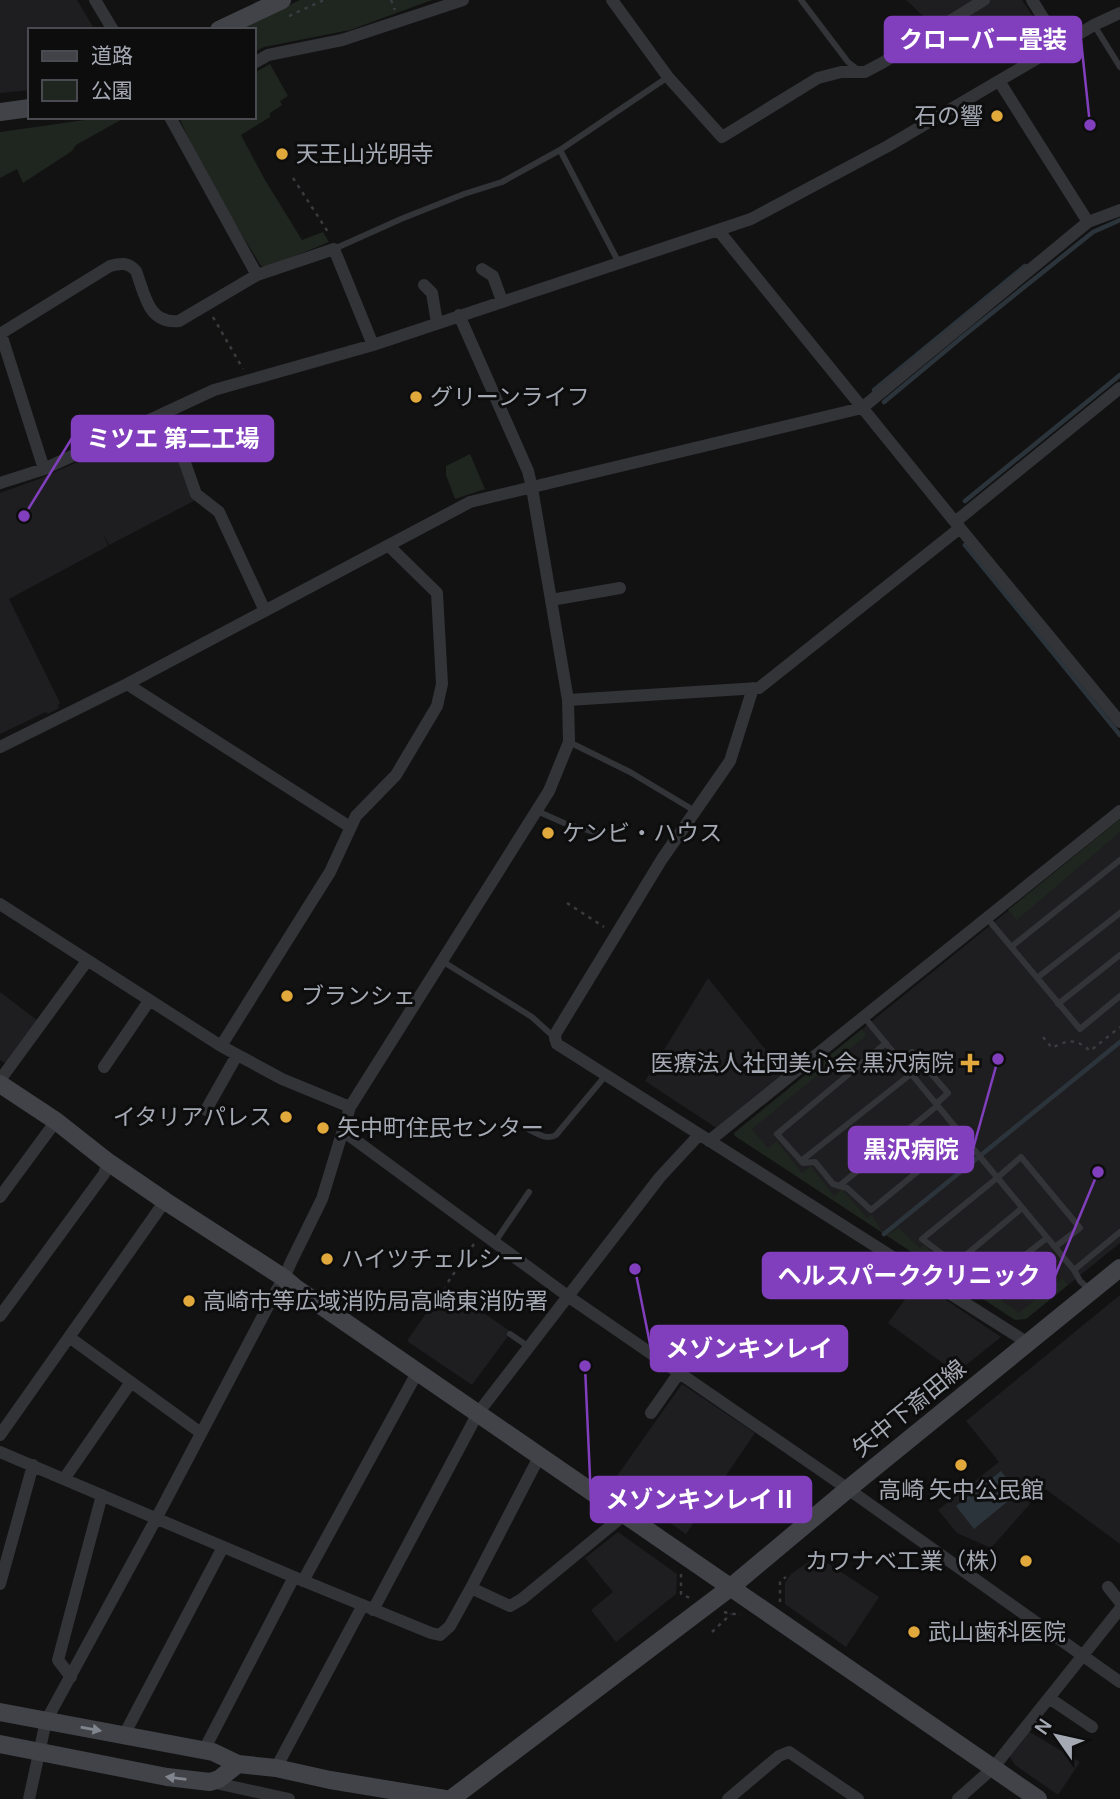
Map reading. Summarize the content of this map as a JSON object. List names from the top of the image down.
{
  "streets": {
    "street": ["矢中下斎田線"]
  },
  "places": {
    "other": [
      "石の響",
      "クローバー畳装",
      "天王山光明寺",
      "グリーンライフ",
      "ミツエ 第二工場",
      "ケンビ・ハウス",
      "ブランシェ",
      "黒沢病院",
      "イタリアパレス",
      "矢中町住民センター",
      "ヘルスパーククリニック",
      "ハイツチェルシー",
      "メゾンキンレイ",
      "高崎市等広域消防局高崎東消防署",
      "メゾンキンレイⅡ",
      "高崎 矢中公民館",
      "カワナベ工業（株）",
      "武山歯科医院"
    ],
    "health": ["医療法人社団美心会 黒沢病院"]
  },
  "legend": ["道路", "公園"],
  "north": "top left"
}
